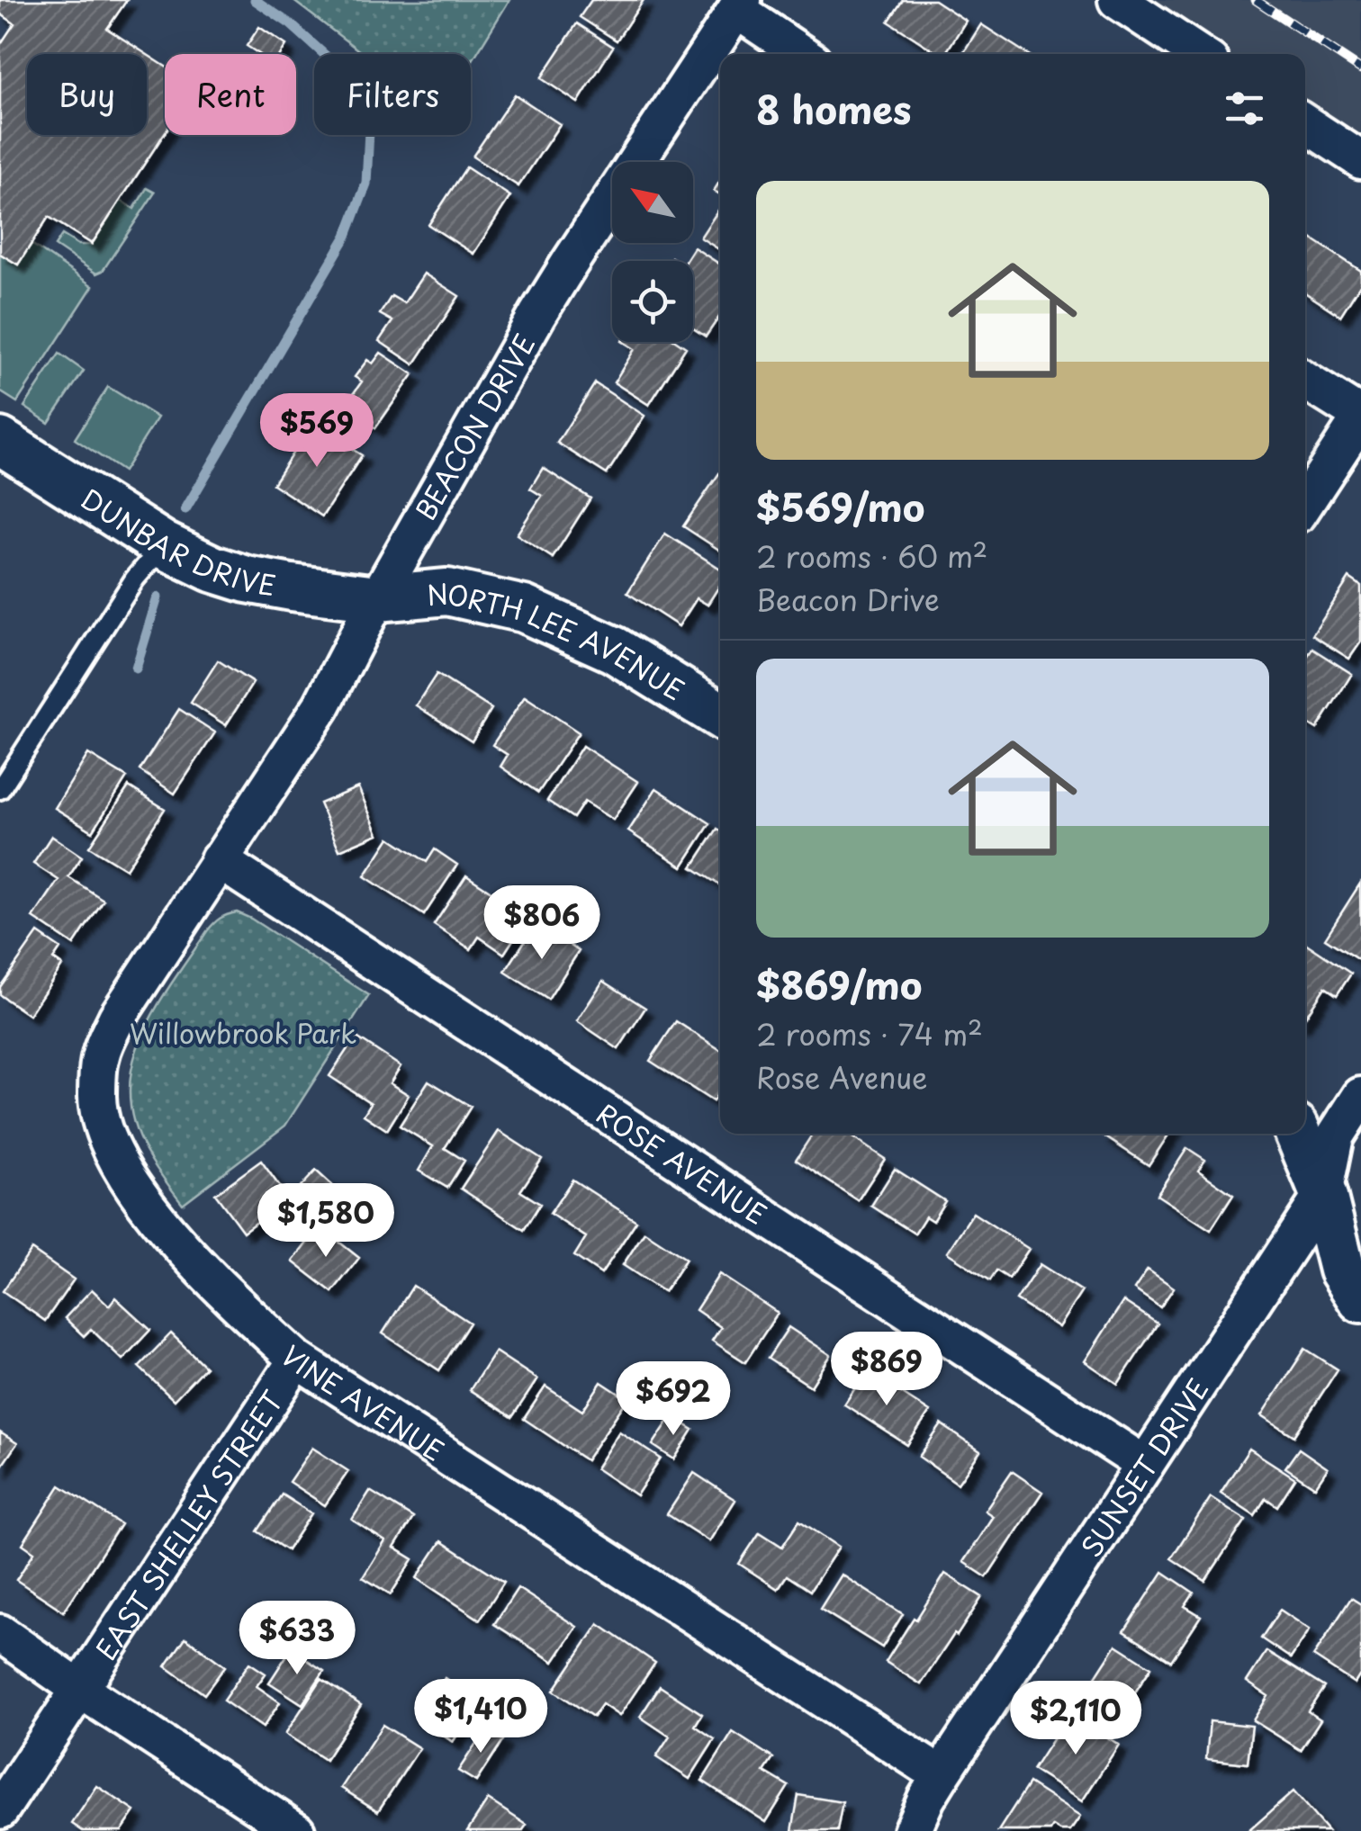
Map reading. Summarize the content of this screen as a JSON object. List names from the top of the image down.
{
  "streets": {
    "street": [
      "BEACON DRIVE",
      "DUNBAR DRIVE",
      "NORTH LEE AVENUE",
      "ROSE AVENUE",
      "VINE AVENUE",
      "SUNSET DRIVE",
      "EAST SHELLEY STREET"
    ]
  },
  "crossings": [
    ["BEACON DRIVE", "DUNBAR DRIVE"],
    ["BEACON DRIVE", "NORTH LEE AVENUE"],
    ["BEACON DRIVE", "ROSE AVENUE"],
    ["BEACON DRIVE", "VINE AVENUE"],
    ["DUNBAR DRIVE", "NORTH LEE AVENUE"],
    ["ROSE AVENUE", "VINE AVENUE"],
    ["ROSE AVENUE", "SUNSET DRIVE"],
    ["VINE AVENUE", "SUNSET DRIVE"],
    ["VINE AVENUE", "EAST SHELLEY STREET"]
  ],
  "parks": ["Willowbrook Park"],
  "north": "top left",
  "page": {
    "chip": ["Buy", "Rent", "Filters"],
    "heading": "8 homes",
    "list": [
      {
        "name": "$569/mo",
        "note": "2 rooms · 60 m² · Beacon Drive"
      },
      {
        "name": "$869/mo",
        "note": "2 rooms · 74 m² · Rose Avenue"
      }
    ],
    "price": [
      "$569",
      "$806",
      "$1,580",
      "$869",
      "$692",
      "$633",
      "$1,410",
      "$2,110"
    ]
  }
}
